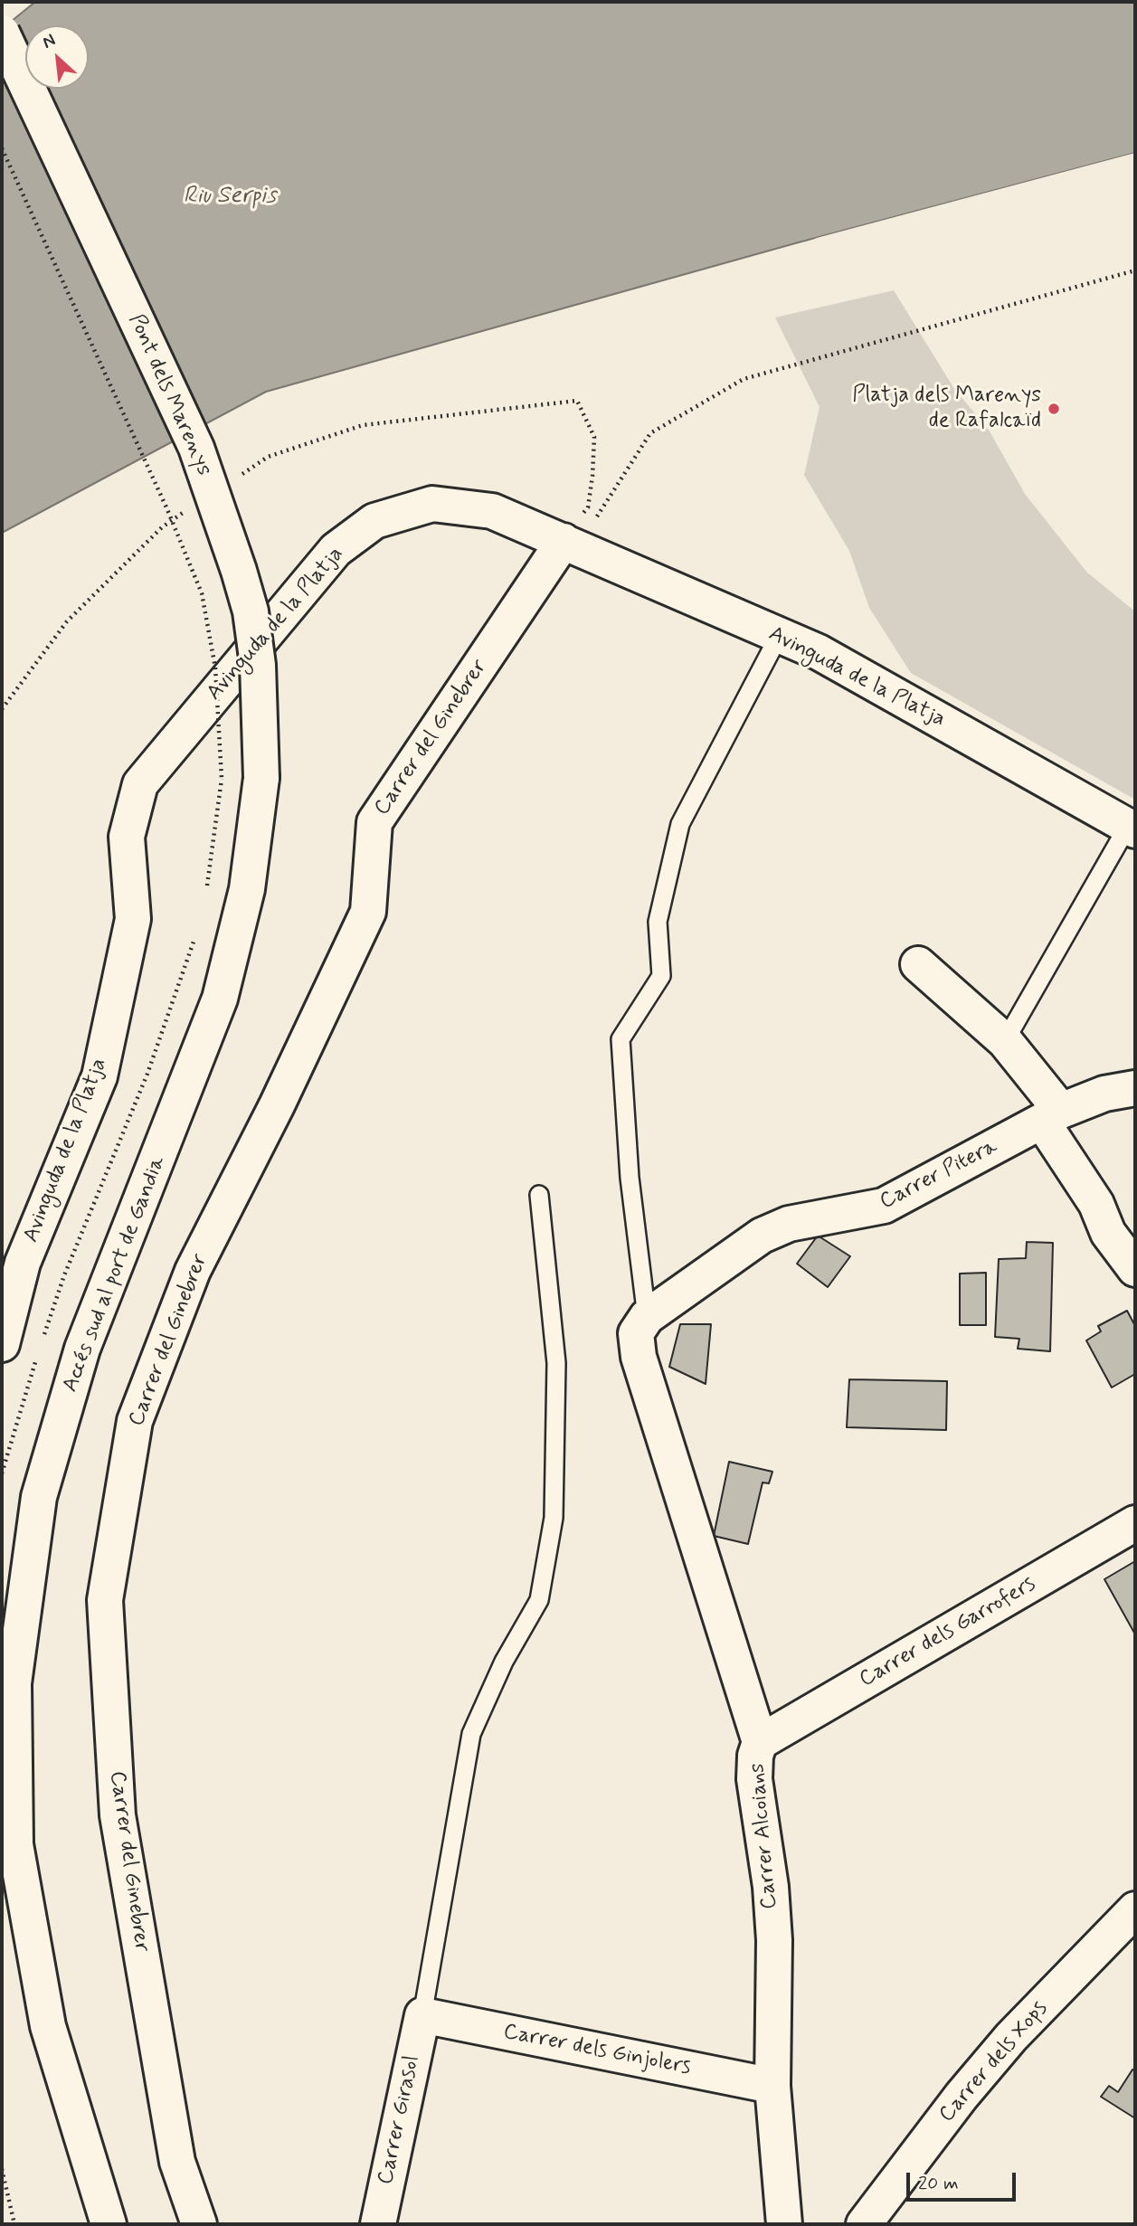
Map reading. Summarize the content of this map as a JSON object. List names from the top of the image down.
{
  "streets": {
    "main road": [
      "Pont dels Marenys",
      "Avinguda de la Platja",
      "Carrer del Ginebrer",
      "Carrer Pitera",
      "Accés sud al port de Gandia",
      "Carrer dels Garrofers",
      "Carrer Alcoians",
      "Carrer dels Ginjolers",
      "Carrer dels Xops",
      "Carrer Girasol"
    ]
  },
  "crossings": [
    ["Pont dels Marenys", "Accés sud al port de Gandia"],
    ["Avinguda de la Platja", "Carrer del Ginebrer"],
    ["Carrer Pitera", "Carrer Alcoians"],
    ["Carrer dels Garrofers", "Carrer Alcoians"],
    ["Carrer Alcoians", "Carrer dels Ginjolers"],
    ["Carrer dels Ginjolers", "Carrer Girasol"]
  ],
  "water": ["Riu Serpis"],
  "places": ["Platja dels Marenys de Rafalcaïd"],
  "scale_bar": "20 m",
  "north": "top left"
}
